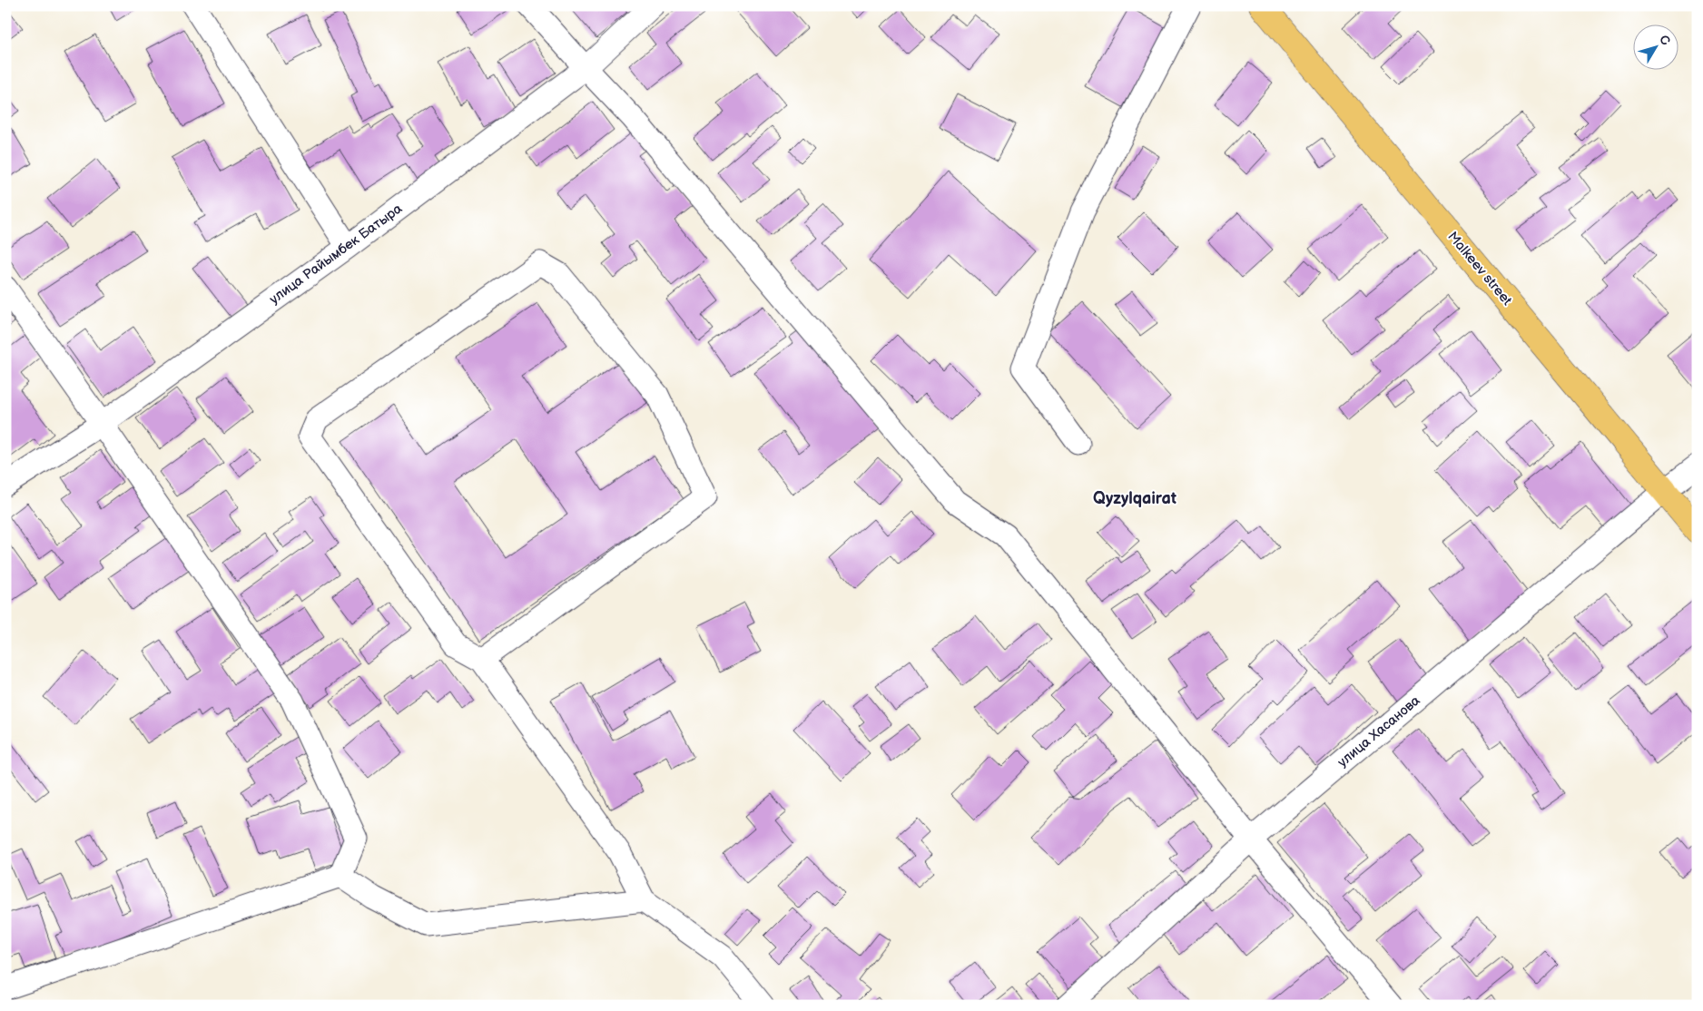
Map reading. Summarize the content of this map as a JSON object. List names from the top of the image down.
{
  "streets": {
    "main road": ["Malkeev street"],
    "street": ["улица Райымбек Батыра", "улица Хасанова"]
  },
  "crossings": [
    ["Malkeev street", "улица Хасанова"]
  ],
  "districts": ["Qyzylqairat"],
  "north": "top right"
}
